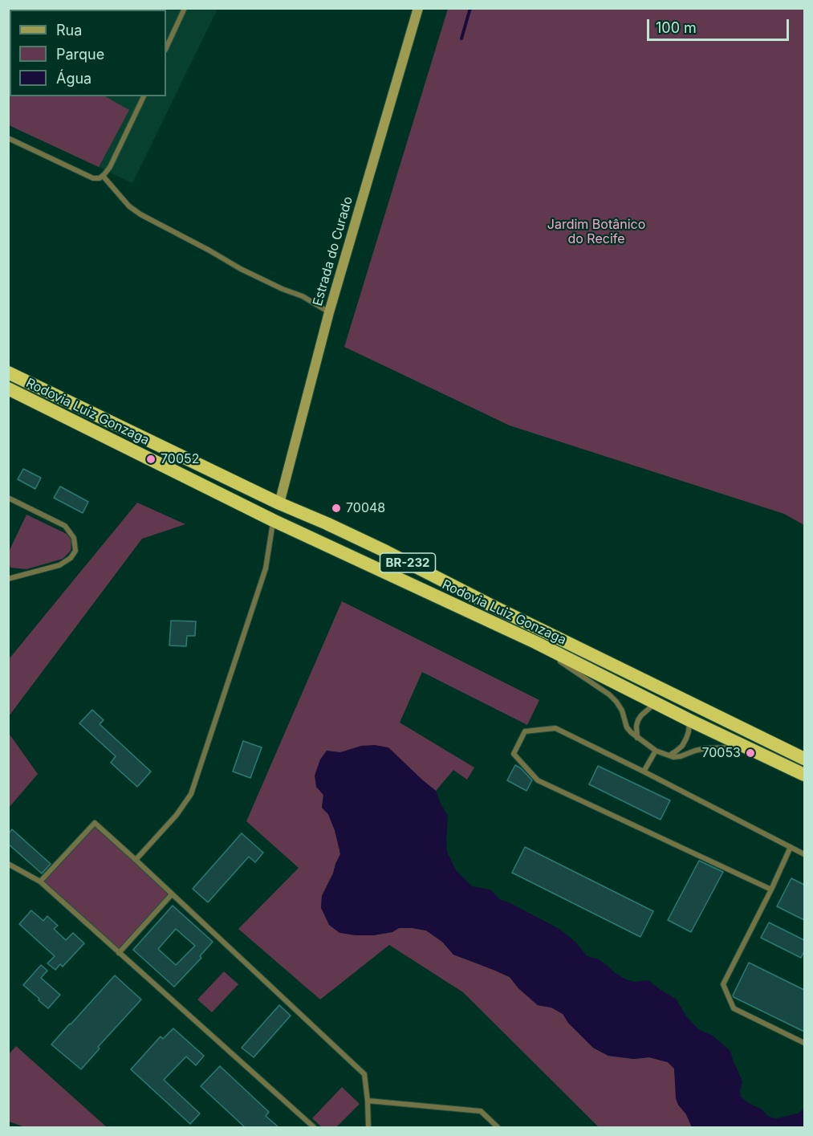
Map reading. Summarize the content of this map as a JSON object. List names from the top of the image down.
{
  "streets": {
    "highway": ["Rodovia Luiz Gonzaga", "BR-232"],
    "main road": ["Estrada do Curado"]
  },
  "crossings": [
    ["Estrada do Curado", "Rodovia Luiz Gonzaga"]
  ],
  "parks": ["Jardim Botânico do Recife"],
  "places": ["70052", "70048", "70053"],
  "legend": ["Rua", "Parque", "Água"],
  "scale_bar": "100 m"
}
